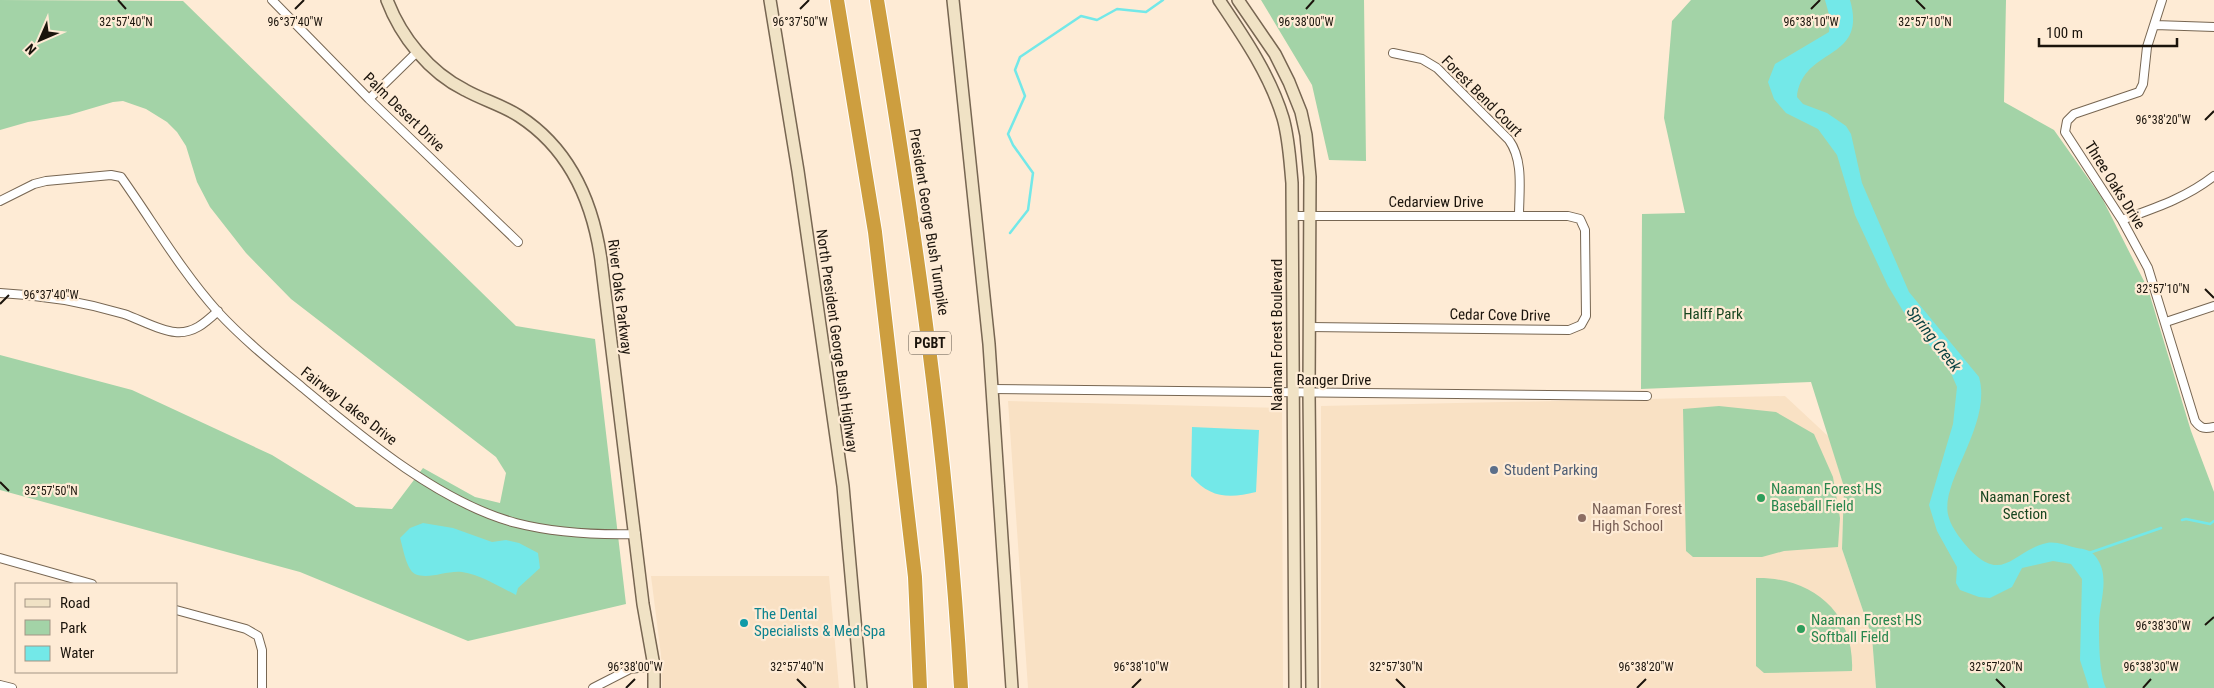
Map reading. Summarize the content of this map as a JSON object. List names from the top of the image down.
{
  "streets": {
    "highway": ["President George Bush Turnpike", "PGBT"],
    "main road": ["River Oaks Parkway", "Naaman Forest Boulevard", "North President George Bush Highway"],
    "street": [
      "Forest Bend Court",
      "Palm Desert Drive",
      "Three Oaks Drive",
      "Cedarview Drive",
      "Cedar Cove Drive",
      "Ranger Drive",
      "Fairway Lakes Drive"
    ]
  },
  "crossings": [
    ["Forest Bend Court", "Cedarview Drive"],
    ["Cedarview Drive", "Cedar Cove Drive"],
    ["Cedarview Drive", "Naaman Forest Boulevard"],
    ["River Oaks Parkway", "Fairway Lakes Drive"],
    ["Naaman Forest Boulevard", "Ranger Drive"]
  ],
  "water": ["Spring Creek"],
  "parks": ["Halff Park", "Naaman Forest Section"],
  "places": [
    "Student Parking",
    "Naaman Forest HS Baseball Field",
    "Naaman Forest High School",
    "The Dental Specialists & Med Spa",
    "Naaman Forest HS Softball Field"
  ],
  "legend": ["Road", "Park", "Water"],
  "scale_bar": "100 m",
  "north": "bottom left",
  "coordinates": [
    "32°57'10\"N",
    "32°57'40\"N",
    "96°37'40\"W",
    "96°37'50\"W",
    "96°38'00\"W",
    "96°38'10\"W",
    "96°38'20\"W",
    "32°57'50\"N",
    "96°38'30\"W",
    "32°57'30\"N",
    "32°57'20\"N"
  ]
}
